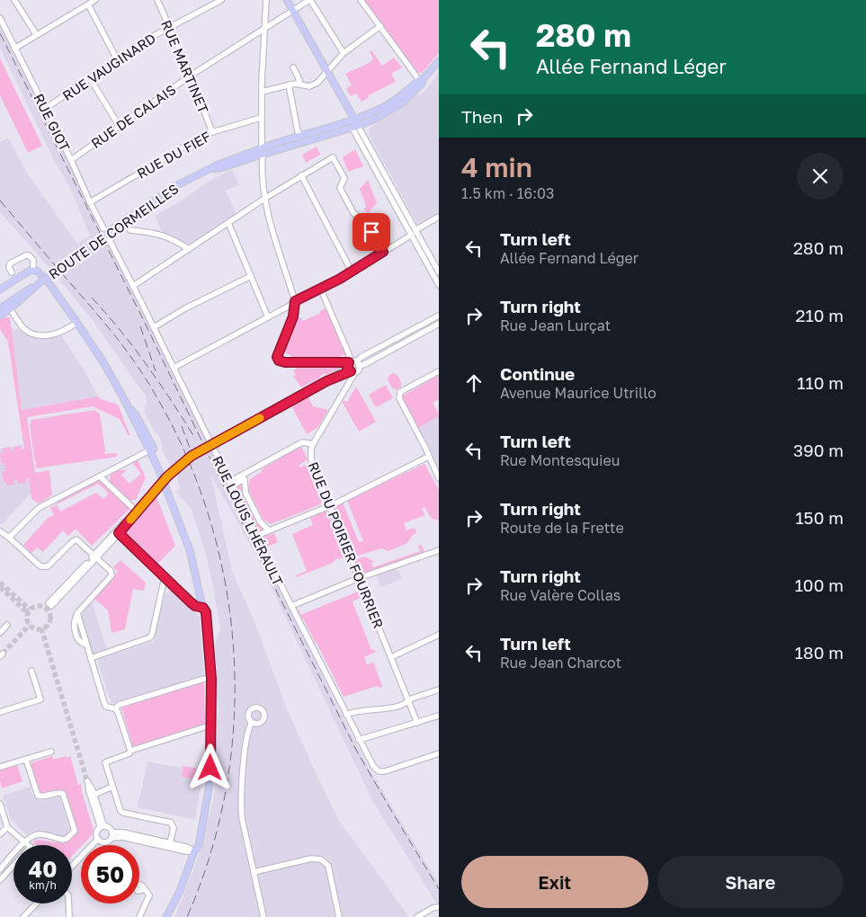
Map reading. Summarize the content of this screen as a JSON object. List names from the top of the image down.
{
  "streets": {
    "main road": ["ROUTE DE CORMEILLES"],
    "street": [
      "RUE VAUGINARD",
      "RUE MARTINET",
      "RUE DE CALAIS",
      "RUE GIOT",
      "RUE DU FIEF",
      "RUE LOUIS LHÉRAULT",
      "RUE DU POIRIER FOURRIER"
    ]
  },
  "crossings": [
    ["RUE VAUGINARD", "RUE MARTINET"],
    ["RUE VAUGINARD", "RUE GIOT"],
    ["RUE MARTINET", "RUE DE CALAIS"],
    ["RUE MARTINET", "RUE DU FIEF"],
    ["RUE DE CALAIS", "RUE GIOT"],
    ["RUE GIOT", "RUE DU FIEF"],
    ["RUE GIOT", "RUE LOUIS LHÉRAULT"]
  ],
  "page": {
    "turn": ["280 m", "Allée Fernand Léger"],
    "then": "Then",
    "heading": ["4 min", "1.5 km · 16:03"],
    "list": [
      {
        "name": "Turn left",
        "note": "Allée Fernand Léger",
        "value": "280 m"
      },
      {
        "name": "Turn right",
        "note": "Rue Jean Lurçat",
        "value": "210 m"
      },
      {
        "name": "Continue",
        "note": "Avenue Maurice Utrillo",
        "value": "110 m"
      },
      {
        "name": "Turn left",
        "note": "Rue Montesquieu",
        "value": "390 m"
      },
      {
        "name": "Turn right",
        "note": "Route de la Frette",
        "value": "150 m"
      },
      {
        "name": "Turn right",
        "note": "Rue Valère Collas",
        "value": "100 m"
      },
      {
        "name": "Turn left",
        "note": "Rue Jean Charcot",
        "value": "180 m"
      }
    ],
    "speed": "40 km/h",
    "limit": "50",
    "buttons": ["Exit", "Share"]
  }
}
